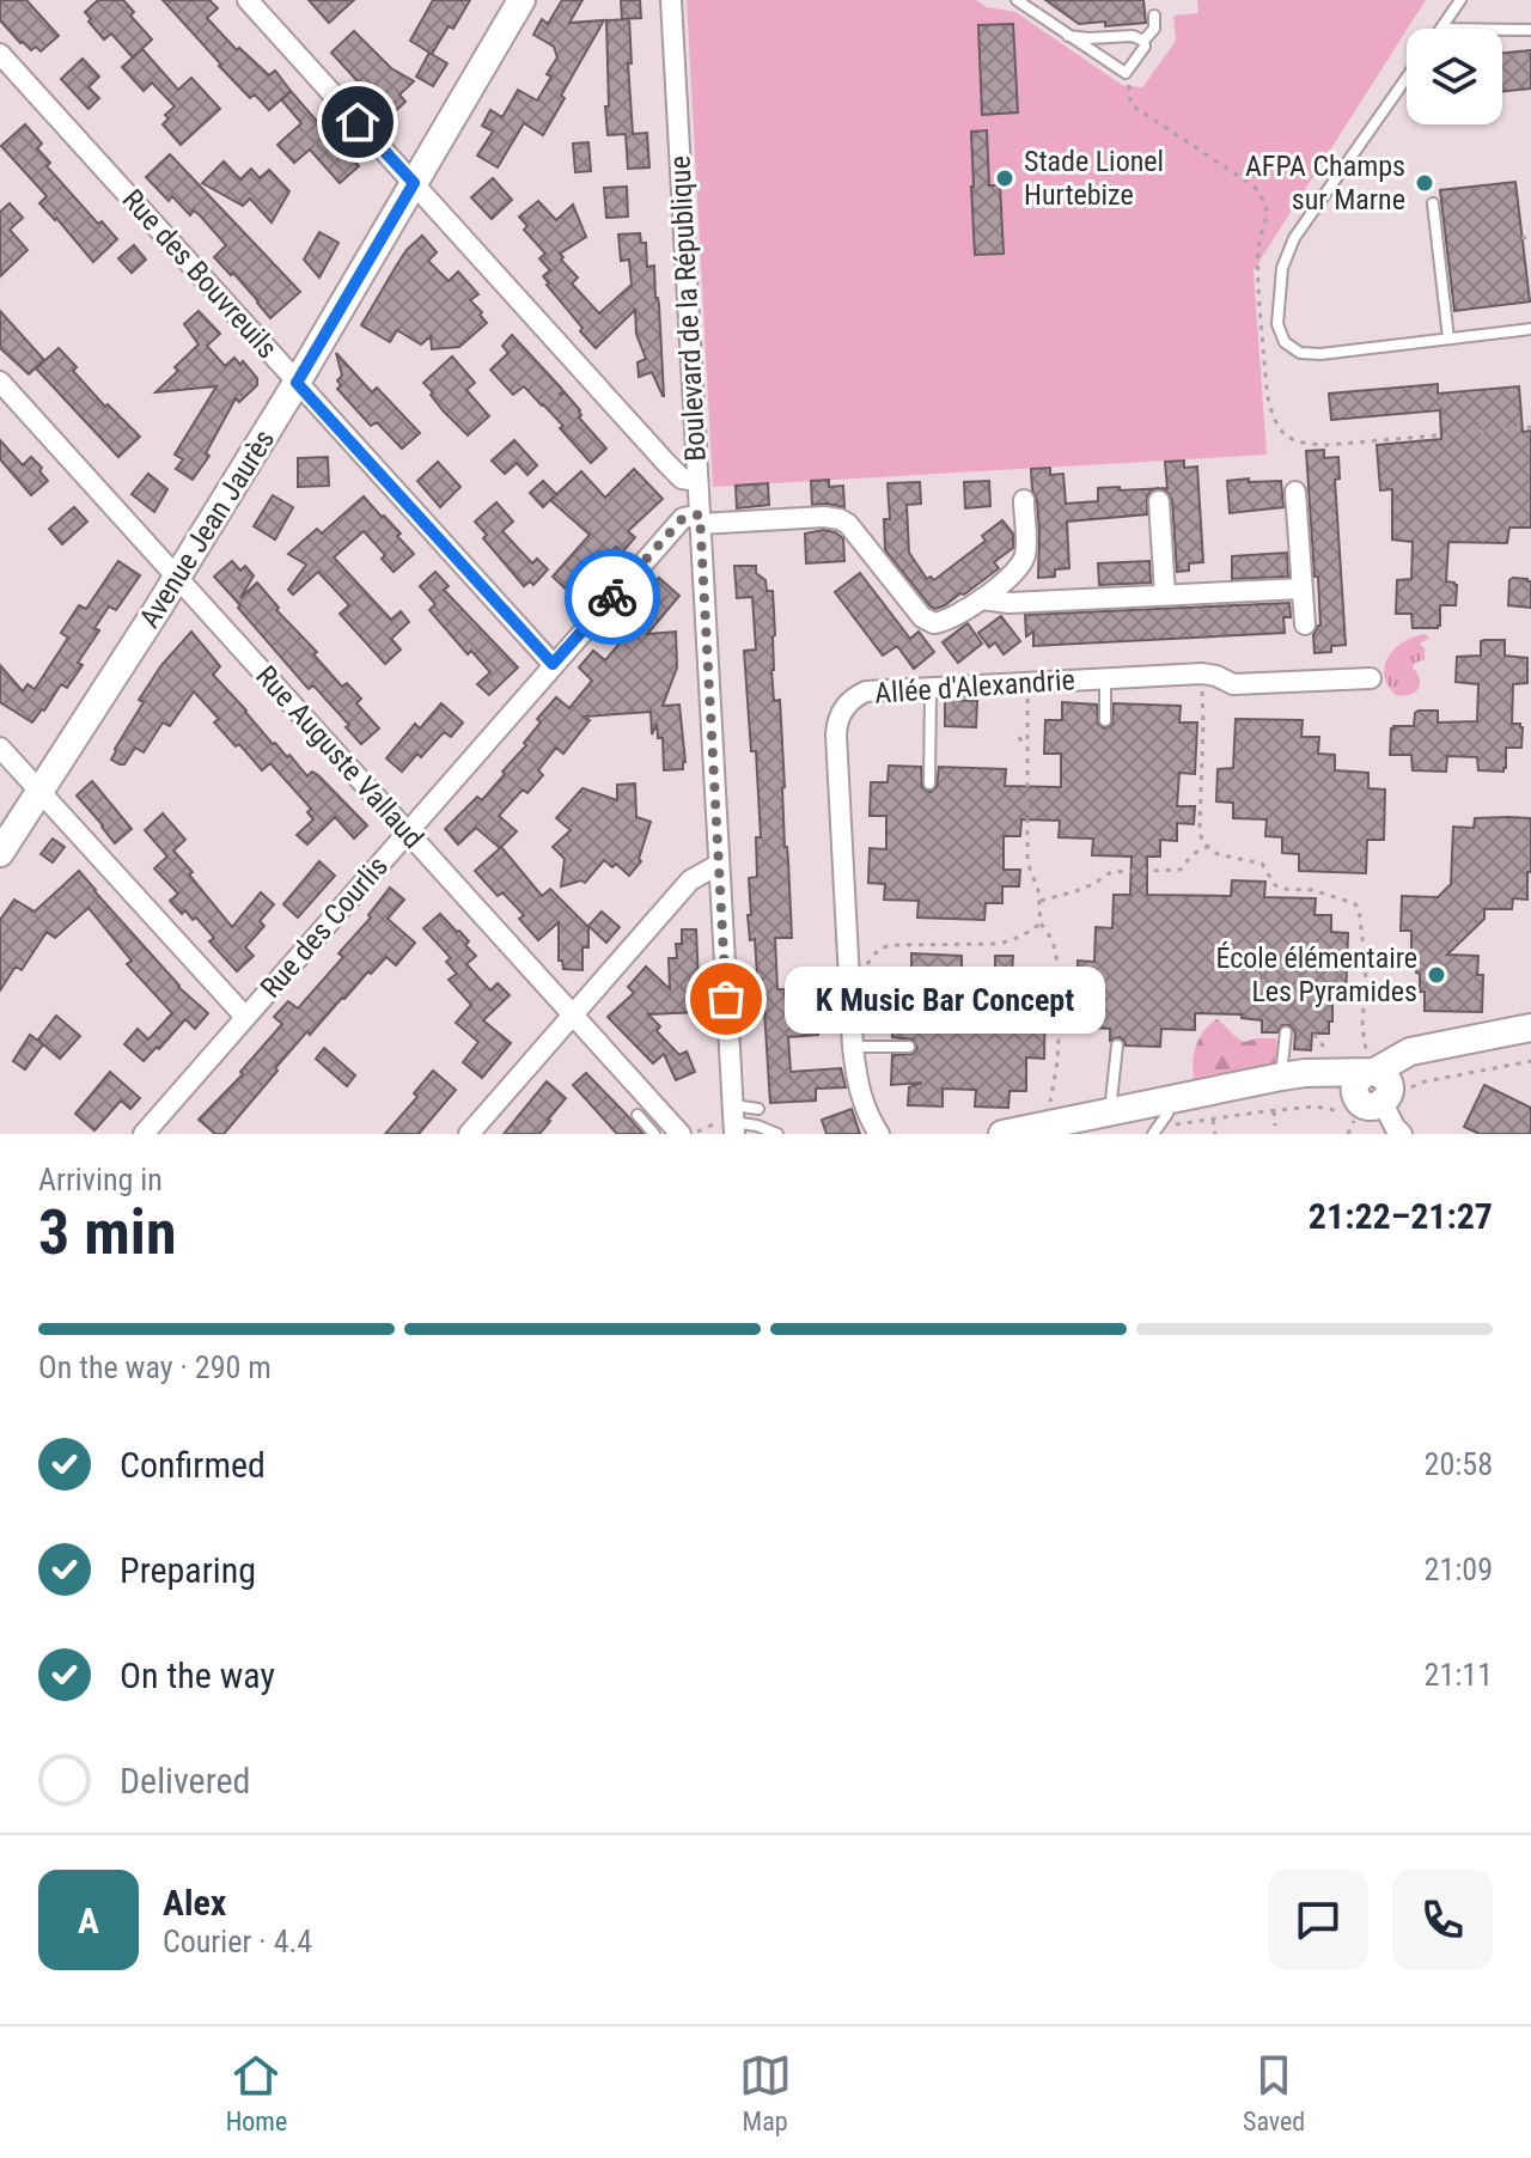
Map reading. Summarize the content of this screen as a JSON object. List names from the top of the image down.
{
  "streets": {
    "main road": ["Avenue Jean Jaurès"],
    "street": [
      "Rue des Bouvreuils",
      "Boulevard de la République",
      "Allée d'Alexandrie",
      "Rue Auguste Vallaud",
      "Rue des Courlis"
    ]
  },
  "crossings": [
    ["Rue des Bouvreuils", "Avenue Jean Jaurès"],
    ["Rue des Bouvreuils", "Rue des Courlis"],
    ["Boulevard de la République", "Rue des Courlis"],
    ["Avenue Jean Jaurès", "Rue Auguste Vallaud"],
    ["Rue Auguste Vallaud", "Rue des Courlis"]
  ],
  "places": [
    "Stade Lionel Hurtebize",
    "AFPA Champs sur Marne",
    "École élémentaire Les Pyramides",
    "K Music Bar Concept"
  ],
  "page": {
    "bubble": "K Music Bar Concept",
    "heading": ["3 min", "Arriving in", "21:22–21:27"],
    "panel": ["Alex", "Courier · 4.4"],
    "bar": "On the way · 290 m",
    "list": [
      ["Confirmed", "20:58"],
      ["Preparing", "21:09"],
      ["On the way", "21:11"],
      "Delivered"
    ],
    "round": "A",
    "tabs": ["Home", "Map", "Saved"]
  }
}
